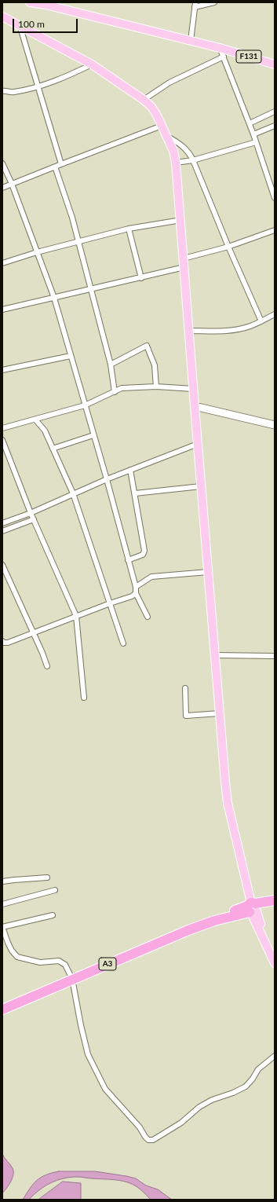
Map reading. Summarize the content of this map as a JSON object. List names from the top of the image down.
{
  "streets": {
    "highway": ["A3"],
    "main road": ["F131"]
  },
  "scale_bar": "100 m"
}
